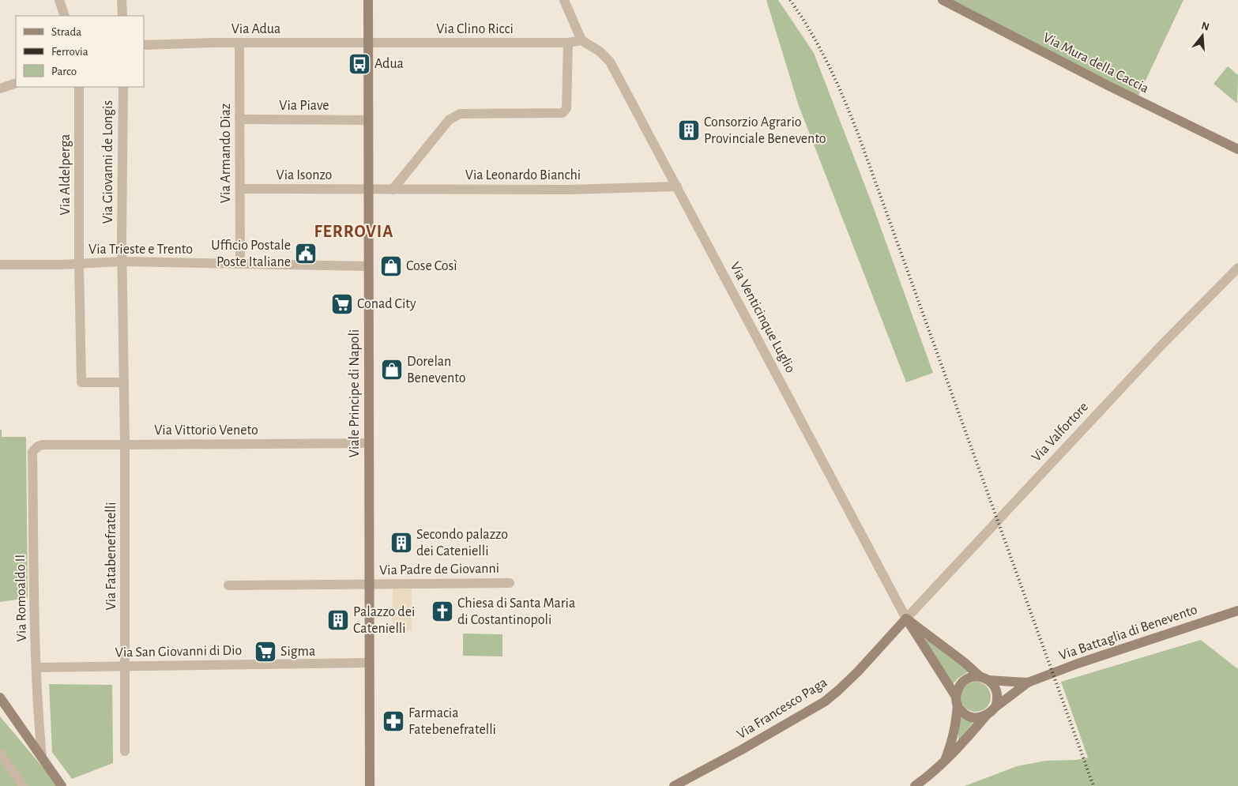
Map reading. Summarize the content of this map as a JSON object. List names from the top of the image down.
{
  "streets": {
    "street": [
      "Via Adua",
      "Via Clino Ricci",
      "Via Mura della Caccia",
      "Via Piave",
      "Via Armando Diaz",
      "Via Giovanni de Longis",
      "Via Aldelperga",
      "Via Isonzo",
      "Via Leonardo Bianchi",
      "Via Trieste e Trento",
      "Via Venticinque Luglio",
      "Viale Principe di Napoli",
      "Via Vittorio Veneto",
      "Via Valfortore",
      "Via Fatabenefratelli",
      "Via Padre de Giovanni",
      "Via Romoaldo II",
      "Via Battaglia di Benevento",
      "Via San Giovanni di Dio",
      "Via Francesco Paga"
    ]
  },
  "crossings": [
    ["Via Adua", "Via Clino Ricci"],
    ["Via Adua", "Via Armando Diaz"],
    ["Via Adua", "Viale Principe di Napoli"],
    ["Via Clino Ricci", "Via Venticinque Luglio"],
    ["Via Clino Ricci", "Viale Principe di Napoli"],
    ["Via Piave", "Via Armando Diaz"],
    ["Via Piave", "Viale Principe di Napoli"],
    ["Via Armando Diaz", "Via Isonzo"],
    ["Via Armando Diaz", "Via Trieste e Trento"],
    ["Via Giovanni de Longis", "Via Aldelperga"],
    ["Via Giovanni de Longis", "Via Trieste e Trento"],
    ["Via Giovanni de Longis", "Via Fatabenefratelli"],
    ["Via Aldelperga", "Via Trieste e Trento"],
    ["Via Aldelperga", "Via Fatabenefratelli"],
    ["Via Isonzo", "Via Leonardo Bianchi"],
    ["Via Isonzo", "Viale Principe di Napoli"],
    ["Via Leonardo Bianchi", "Via Venticinque Luglio"],
    ["Via Leonardo Bianchi", "Viale Principe di Napoli"],
    ["Via Trieste e Trento", "Viale Principe di Napoli"],
    ["Via Venticinque Luglio", "Via Valfortore"],
    ["Via Venticinque Luglio", "Via Battaglia di Benevento"],
    ["Via Venticinque Luglio", "Via Francesco Paga"],
    ["Viale Principe di Napoli", "Via Vittorio Veneto"],
    ["Viale Principe di Napoli", "Via Padre de Giovanni"],
    ["Viale Principe di Napoli", "Via San Giovanni di Dio"],
    ["Via Vittorio Veneto", "Via Fatabenefratelli"],
    ["Via Vittorio Veneto", "Via Romoaldo II"],
    ["Via Valfortore", "Via Francesco Paga"],
    ["Via Fatabenefratelli", "Via San Giovanni di Dio"],
    ["Via Romoaldo II", "Via San Giovanni di Dio"]
  ],
  "districts": ["FERROVIA"],
  "places": {
    "bus stop": ["Adua"],
    "building": ["Consorzio Agrario Provinciale Benevento", "Secondo palazzo dei Catenielli", "Palazzo dei Catenielli"],
    "public building": ["Ufficio Postale Poste Italiane"],
    "shop": ["Cose Così", "Dorelan Benevento"],
    "supermarket": ["Conad City", "Sigma"],
    "church": ["Chiesa di Santa Maria di Costantinopoli"],
    "pharmacy": ["Farmacia Fatebenefratelli"]
  },
  "legend": ["Strada", "Ferrovia", "Parco"],
  "north": "top"
}
